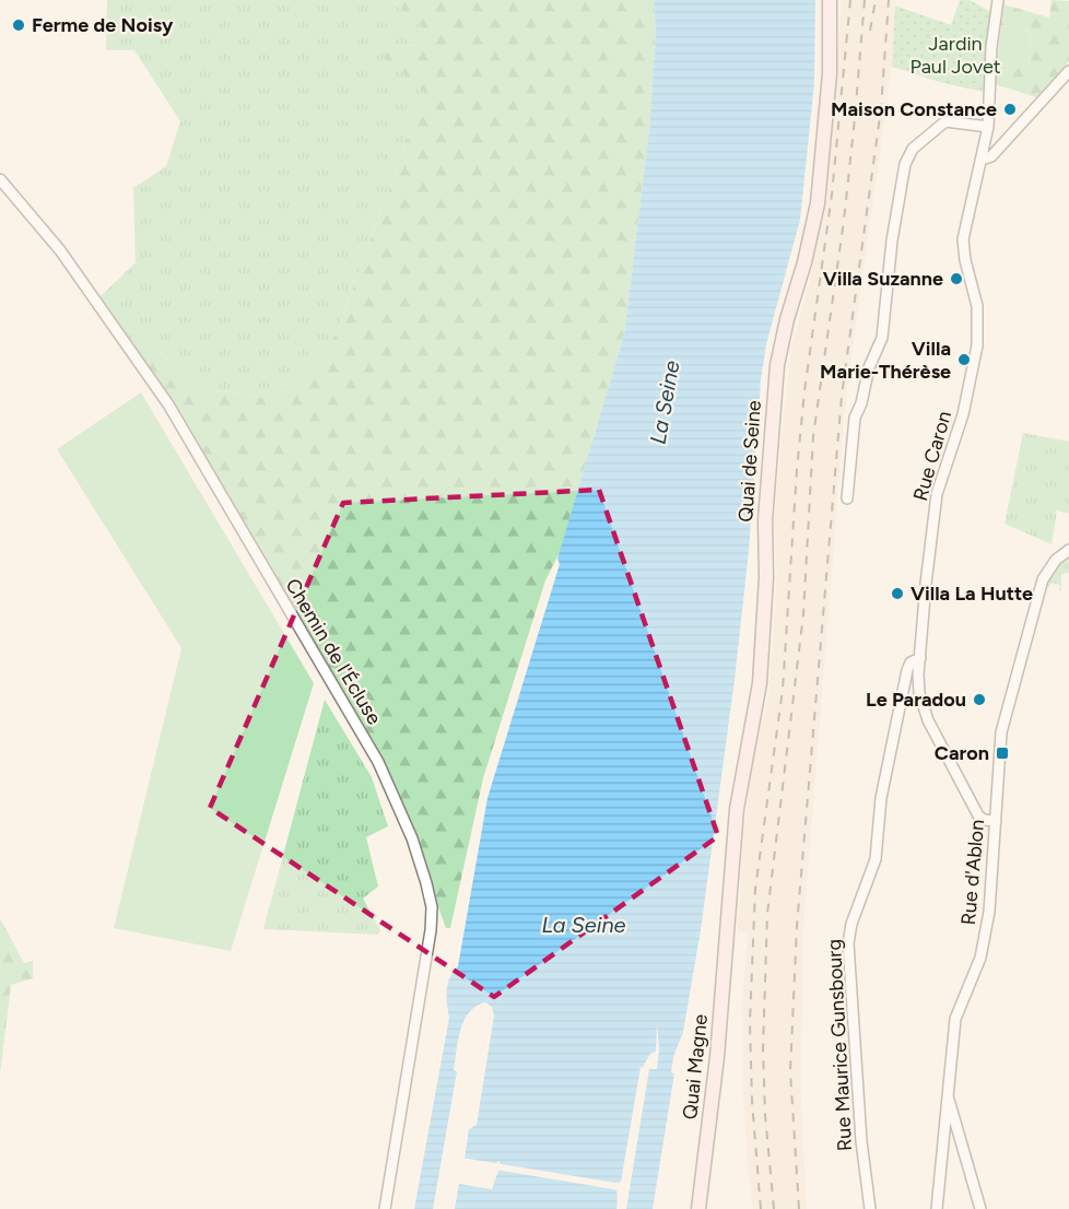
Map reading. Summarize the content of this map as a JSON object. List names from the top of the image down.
{
  "streets": {
    "main road": ["Quai de Seine", "Quai Magne"],
    "street": [
      "Rue Caron",
      "Chemin de l'Écluse",
      "Rue d'Ablon",
      "Rue Maurice Gunsbourg"
    ]
  },
  "crossings": [
    ["Rue Caron", "Rue d'Ablon"],
    ["Rue Caron", "Rue Maurice Gunsbourg"],
    ["Quai de Seine", "Quai Magne"]
  ],
  "water": ["La Seine"],
  "parks": ["Jardin Paul Jovet"],
  "places": {
    "other": [
      "Ferme de Noisy",
      "Maison Constance",
      "Villa Suzanne",
      "Villa Marie-Thérèse",
      "Villa La Hutte",
      "Le Paradou"
    ],
    "transit": ["Caron"]
  }
}
